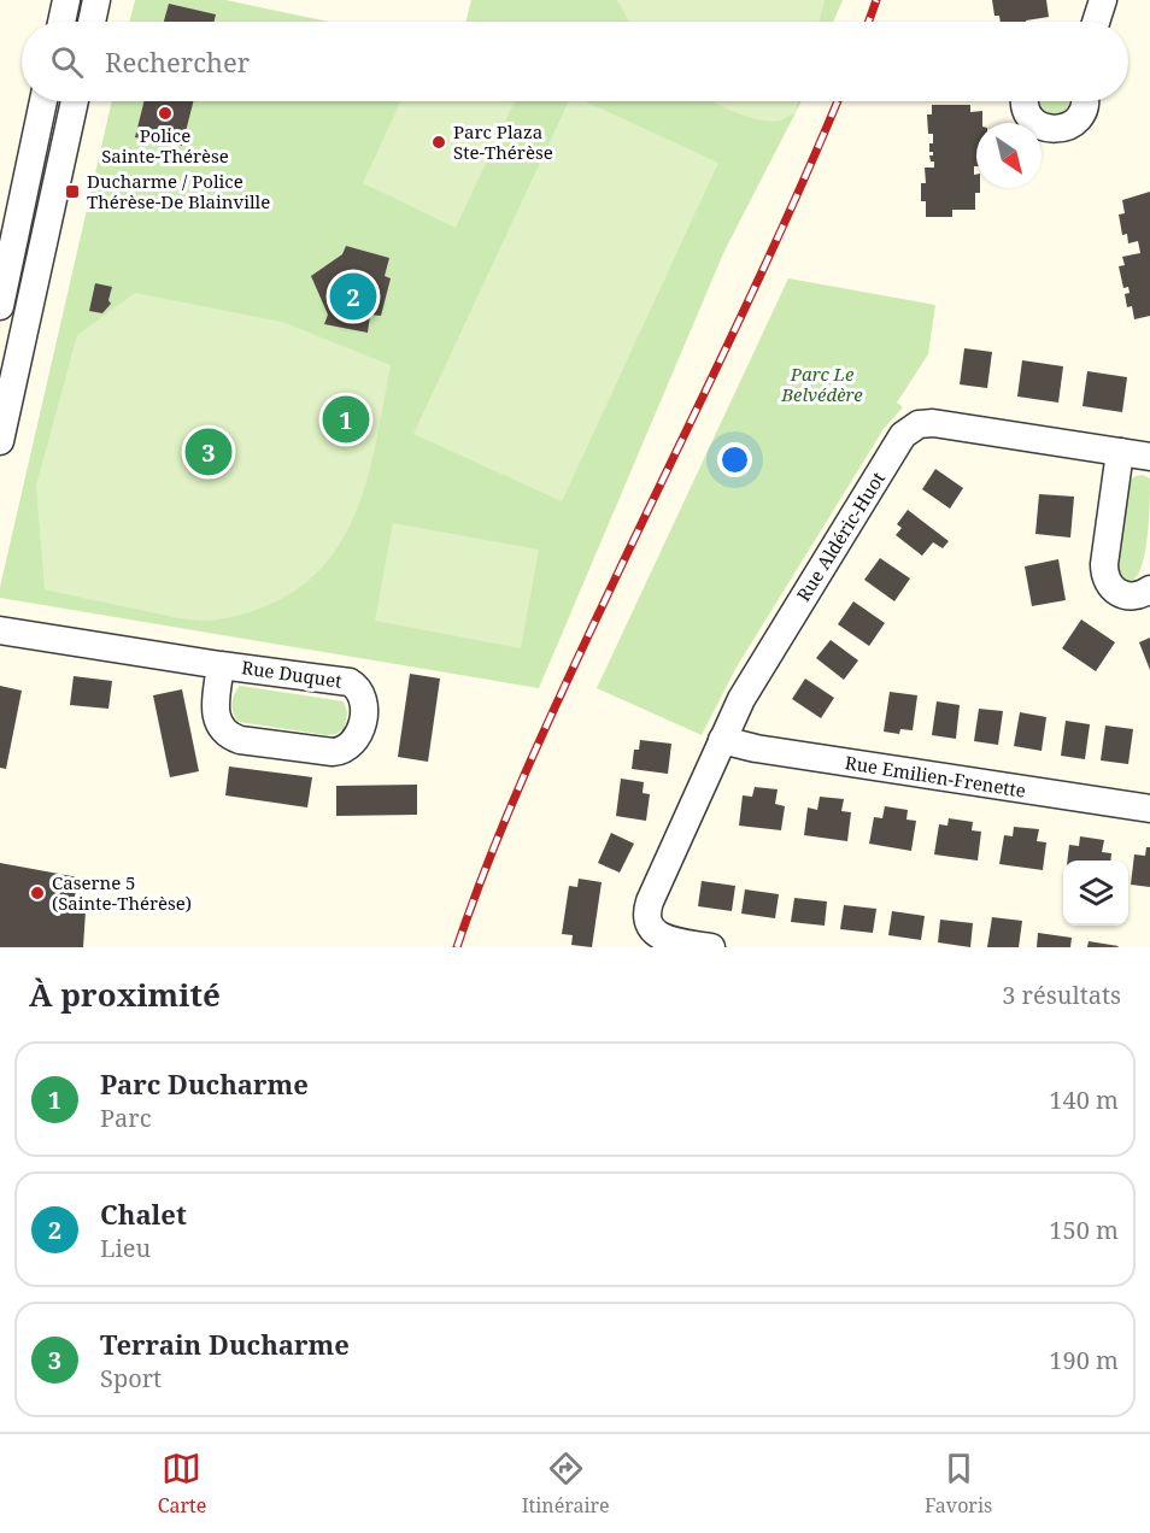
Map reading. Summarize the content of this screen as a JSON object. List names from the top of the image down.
{
  "streets": {
    "street": ["Rue Aldéric-Huot", "Rue Duquet", "Rue Emilien-Frenette"]
  },
  "crossings": [
    ["Rue Aldéric-Huot", "Rue Emilien-Frenette"]
  ],
  "parks": ["Parc Le Belvédère"],
  "places": {
    "other": ["Police Sainte-Thérèse", "Parc Plaza Ste-Thérèse", "Caserne 5 (Sainte-Thérèse)"],
    "transit": ["Ducharme / Police Thérèse-De Blainville"]
  },
  "north": "bottom right",
  "page": {
    "search": "Rechercher",
    "pins": ["2", "1", "3"],
    "heading": ["À proximité", "3 résultats"],
    "list": [
      {
        "mark": "1",
        "name": "Parc Ducharme",
        "note": "Parc",
        "value": "140 m"
      },
      {
        "mark": "2",
        "name": "Chalet",
        "note": "Lieu",
        "value": "150 m"
      },
      {
        "mark": "3",
        "name": "Terrain Ducharme",
        "note": "Sport",
        "value": "190 m"
      }
    ],
    "nav": ["Carte", "Itinéraire", "Favoris"]
  }
}
